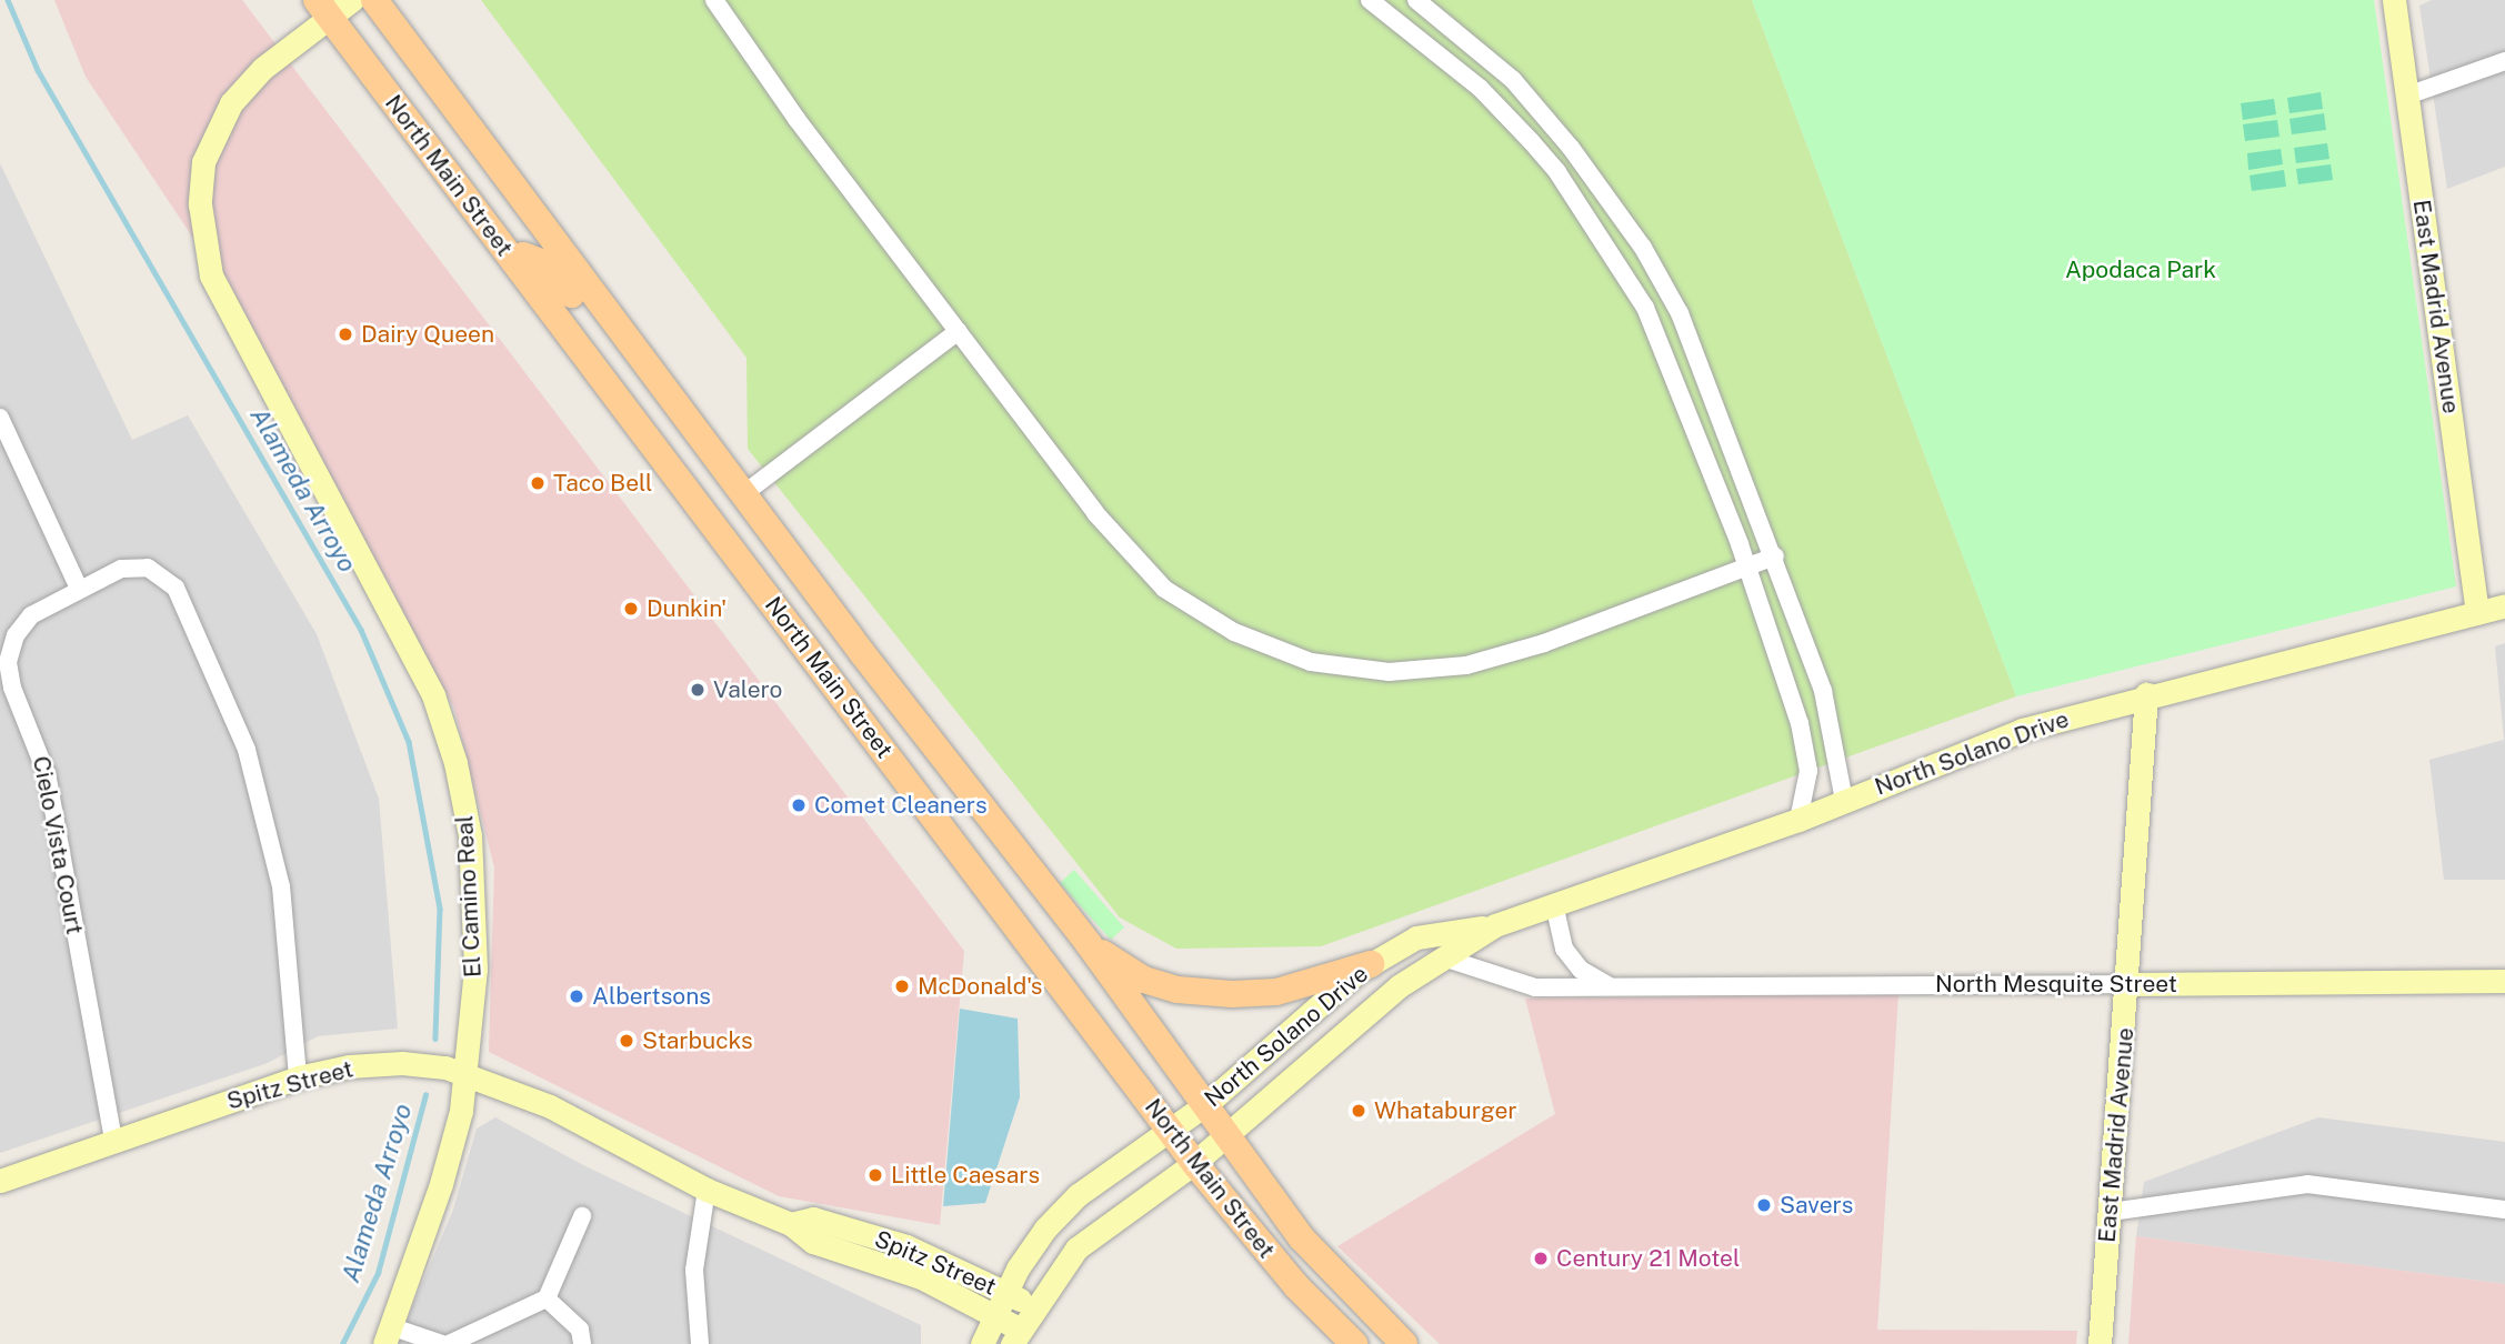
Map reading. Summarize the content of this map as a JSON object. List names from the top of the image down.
{
  "streets": {
    "main road": ["North Main Street"],
    "street": [
      "East Madrid Avenue",
      "North Solano Drive",
      "Cielo Vista Court",
      "El Camino Real",
      "North Mesquite Street",
      "Spitz Street"
    ]
  },
  "crossings": [
    ["North Main Street", "North Solano Drive"],
    ["North Main Street", "El Camino Real"],
    ["East Madrid Avenue", "North Solano Drive"],
    ["East Madrid Avenue", "North Mesquite Street"],
    ["North Solano Drive", "North Mesquite Street"],
    ["North Solano Drive", "Spitz Street"],
    ["Cielo Vista Court", "Spitz Street"],
    ["El Camino Real", "Spitz Street"]
  ],
  "water": ["Alameda Arroyo"],
  "parks": ["Apodaca Park"],
  "places": [
    "Dairy Queen",
    "Taco Bell",
    "Dunkin'",
    "Valero",
    "Comet Cleaners",
    "McDonald's",
    "Albertsons",
    "Starbucks",
    "Whataburger",
    "Little Caesars",
    "Savers",
    "Century 21 Motel"
  ]
}
